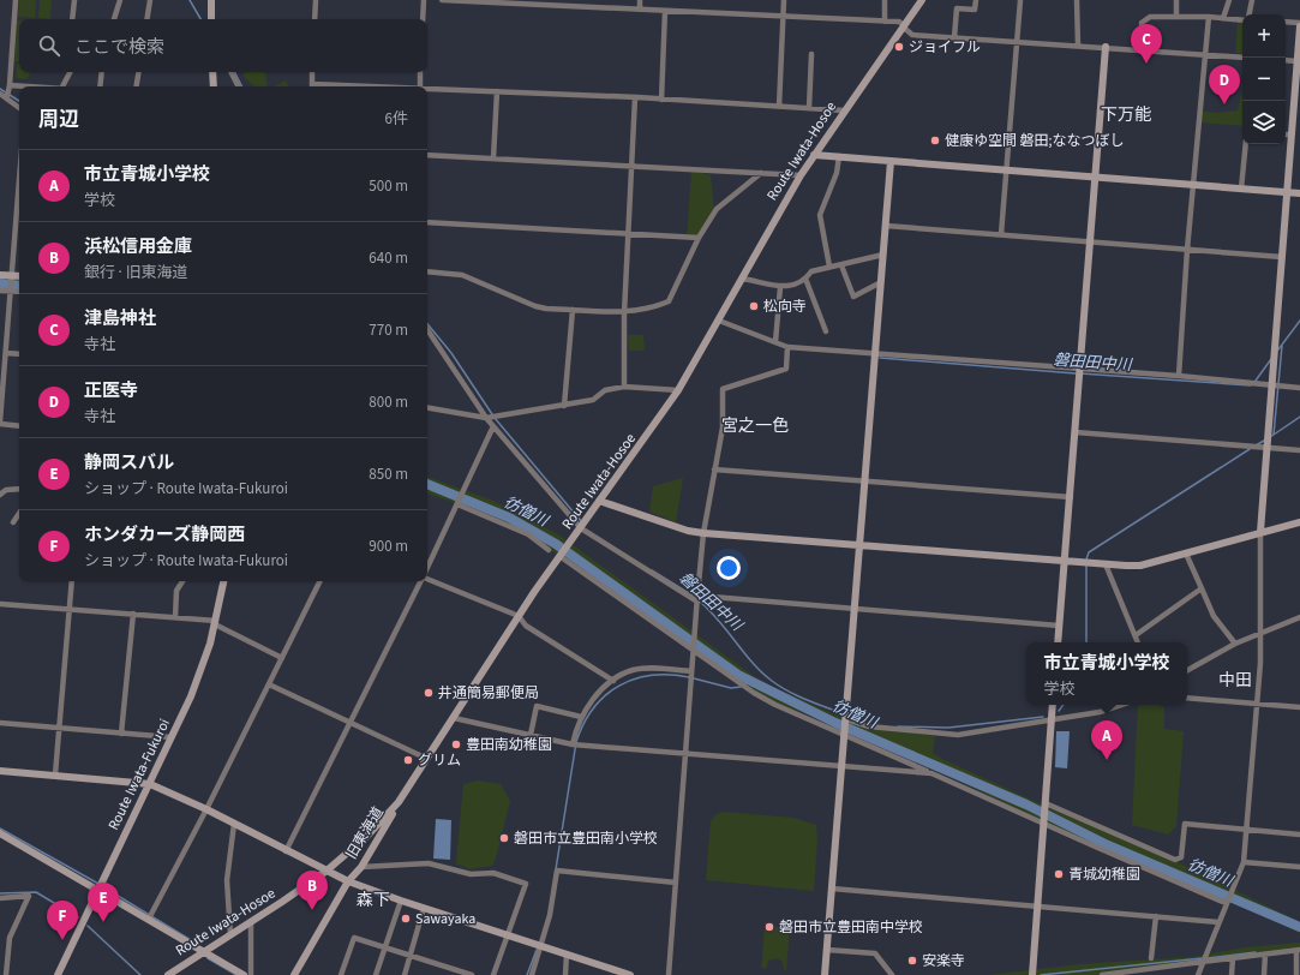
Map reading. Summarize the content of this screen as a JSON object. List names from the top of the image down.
{
  "streets": {
    "street": ["Route Iwata-Hosoe", "Route Iwata-Fukuroi", "旧東海道"]
  },
  "crossings": [
    ["Route Iwata-Hosoe", "旧東海道"]
  ],
  "districts": [
    "下万能",
    "宮之一色",
    "中田",
    "森下"
  ],
  "water": ["磐田田中川", "彷僧川"],
  "places": [
    "ジョイフル",
    "健康ゆ空間 磐田;ななつぼし",
    "松向寺",
    "井通簡易郵便局",
    "豊田南幼稚園",
    "グリム",
    "磐田市立豊田南小学校",
    "青城幼稚園",
    "Sawayaka",
    "磐田市立豊田南中学校",
    "安楽寺"
  ],
  "page": {
    "map_buttons": ["+", "−"],
    "search": "ここで検索",
    "pins": [
      "C",
      "D",
      "A",
      "B",
      "E",
      "F"
    ],
    "heading": ["周辺", "6件"],
    "list": [
      {
        "mark": "A",
        "name": "市立青城小学校",
        "note": "学校",
        "value": "500 m"
      },
      {
        "mark": "B",
        "name": "浜松信用金庫",
        "note": "銀行 · 旧東海道",
        "value": "640 m"
      },
      {
        "mark": "C",
        "name": "津島神社",
        "note": "寺社",
        "value": "770 m"
      },
      {
        "mark": "D",
        "name": "正医寺",
        "note": "寺社",
        "value": "800 m"
      },
      {
        "mark": "E",
        "name": "静岡スバル",
        "note": "ショップ · Route Iwata-Fukuroi",
        "value": "850 m"
      },
      {
        "mark": "F",
        "name": "ホンダカーズ静岡西",
        "note": "ショップ · Route Iwata-Fukuroi",
        "value": "900 m"
      }
    ],
    "popup": ["市立青城小学校", "学校"]
  }
}
